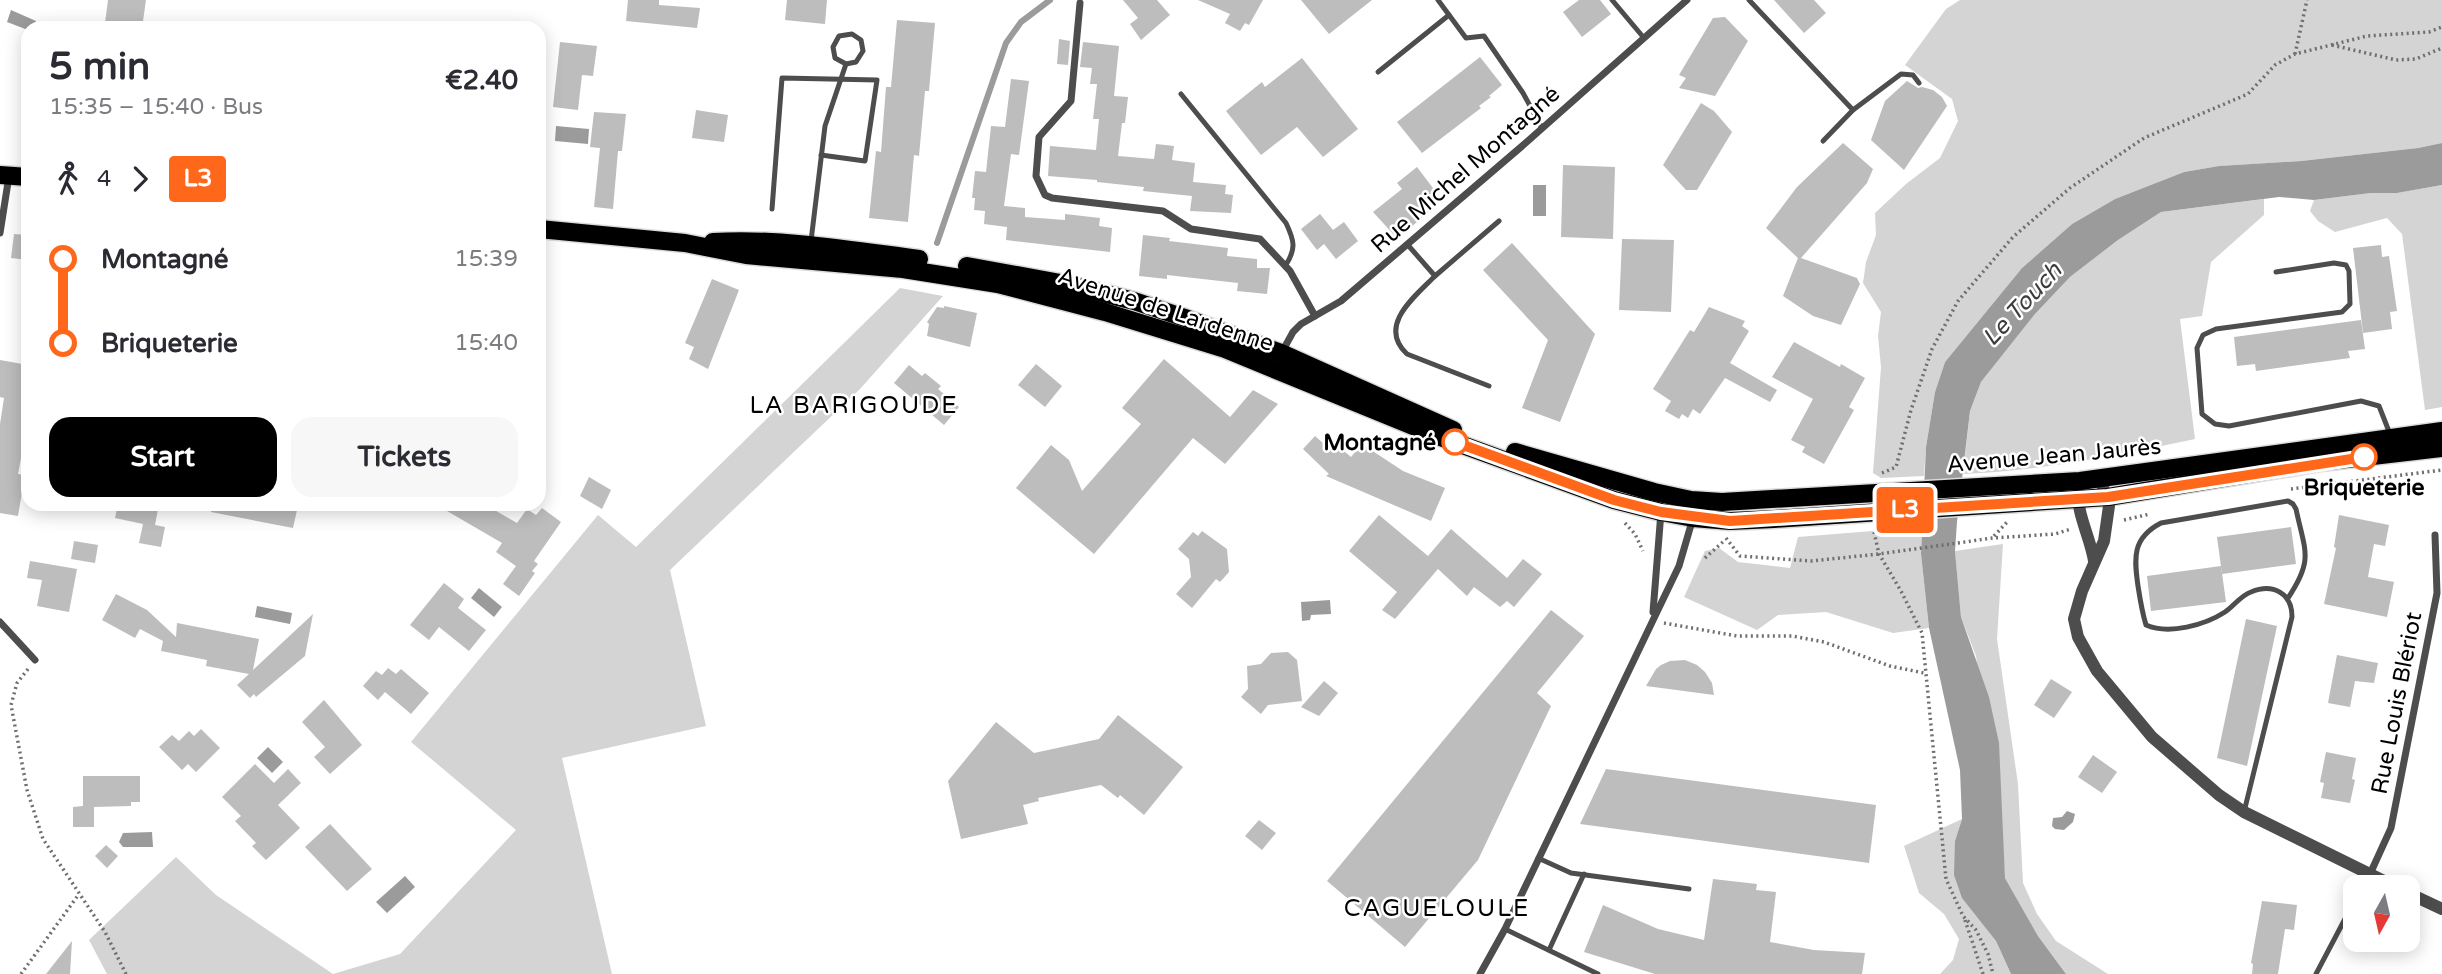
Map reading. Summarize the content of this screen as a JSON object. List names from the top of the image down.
{
  "streets": {
    "main road": ["Avenue de Lardenne", "Avenue Jean Jaurès"],
    "street": ["Rue Michel Montagné", "Rue Louis Blériot"]
  },
  "crossings": [
    ["Rue Michel Montagné", "Avenue de Lardenne"],
    ["Avenue de Lardenne", "Avenue Jean Jaurès"]
  ],
  "districts": ["LA BARIGOUDE", "CAGUELOULE"],
  "water": ["Le Touch"],
  "places": ["Montagné", "Briqueterie"],
  "lines": ["bus line L3"],
  "north": "bottom",
  "page": {
    "on_map": "L3",
    "heading": ["5 min", "15:35 – 15:40 · Bus", "€2.40"],
    "legs": ["4", "L3"],
    "list": [
      {
        "name": "Montagné",
        "value": "15:39"
      },
      {
        "name": "Briqueterie",
        "value": "15:40"
      }
    ],
    "buttons": ["Start", "Tickets"]
  }
}
